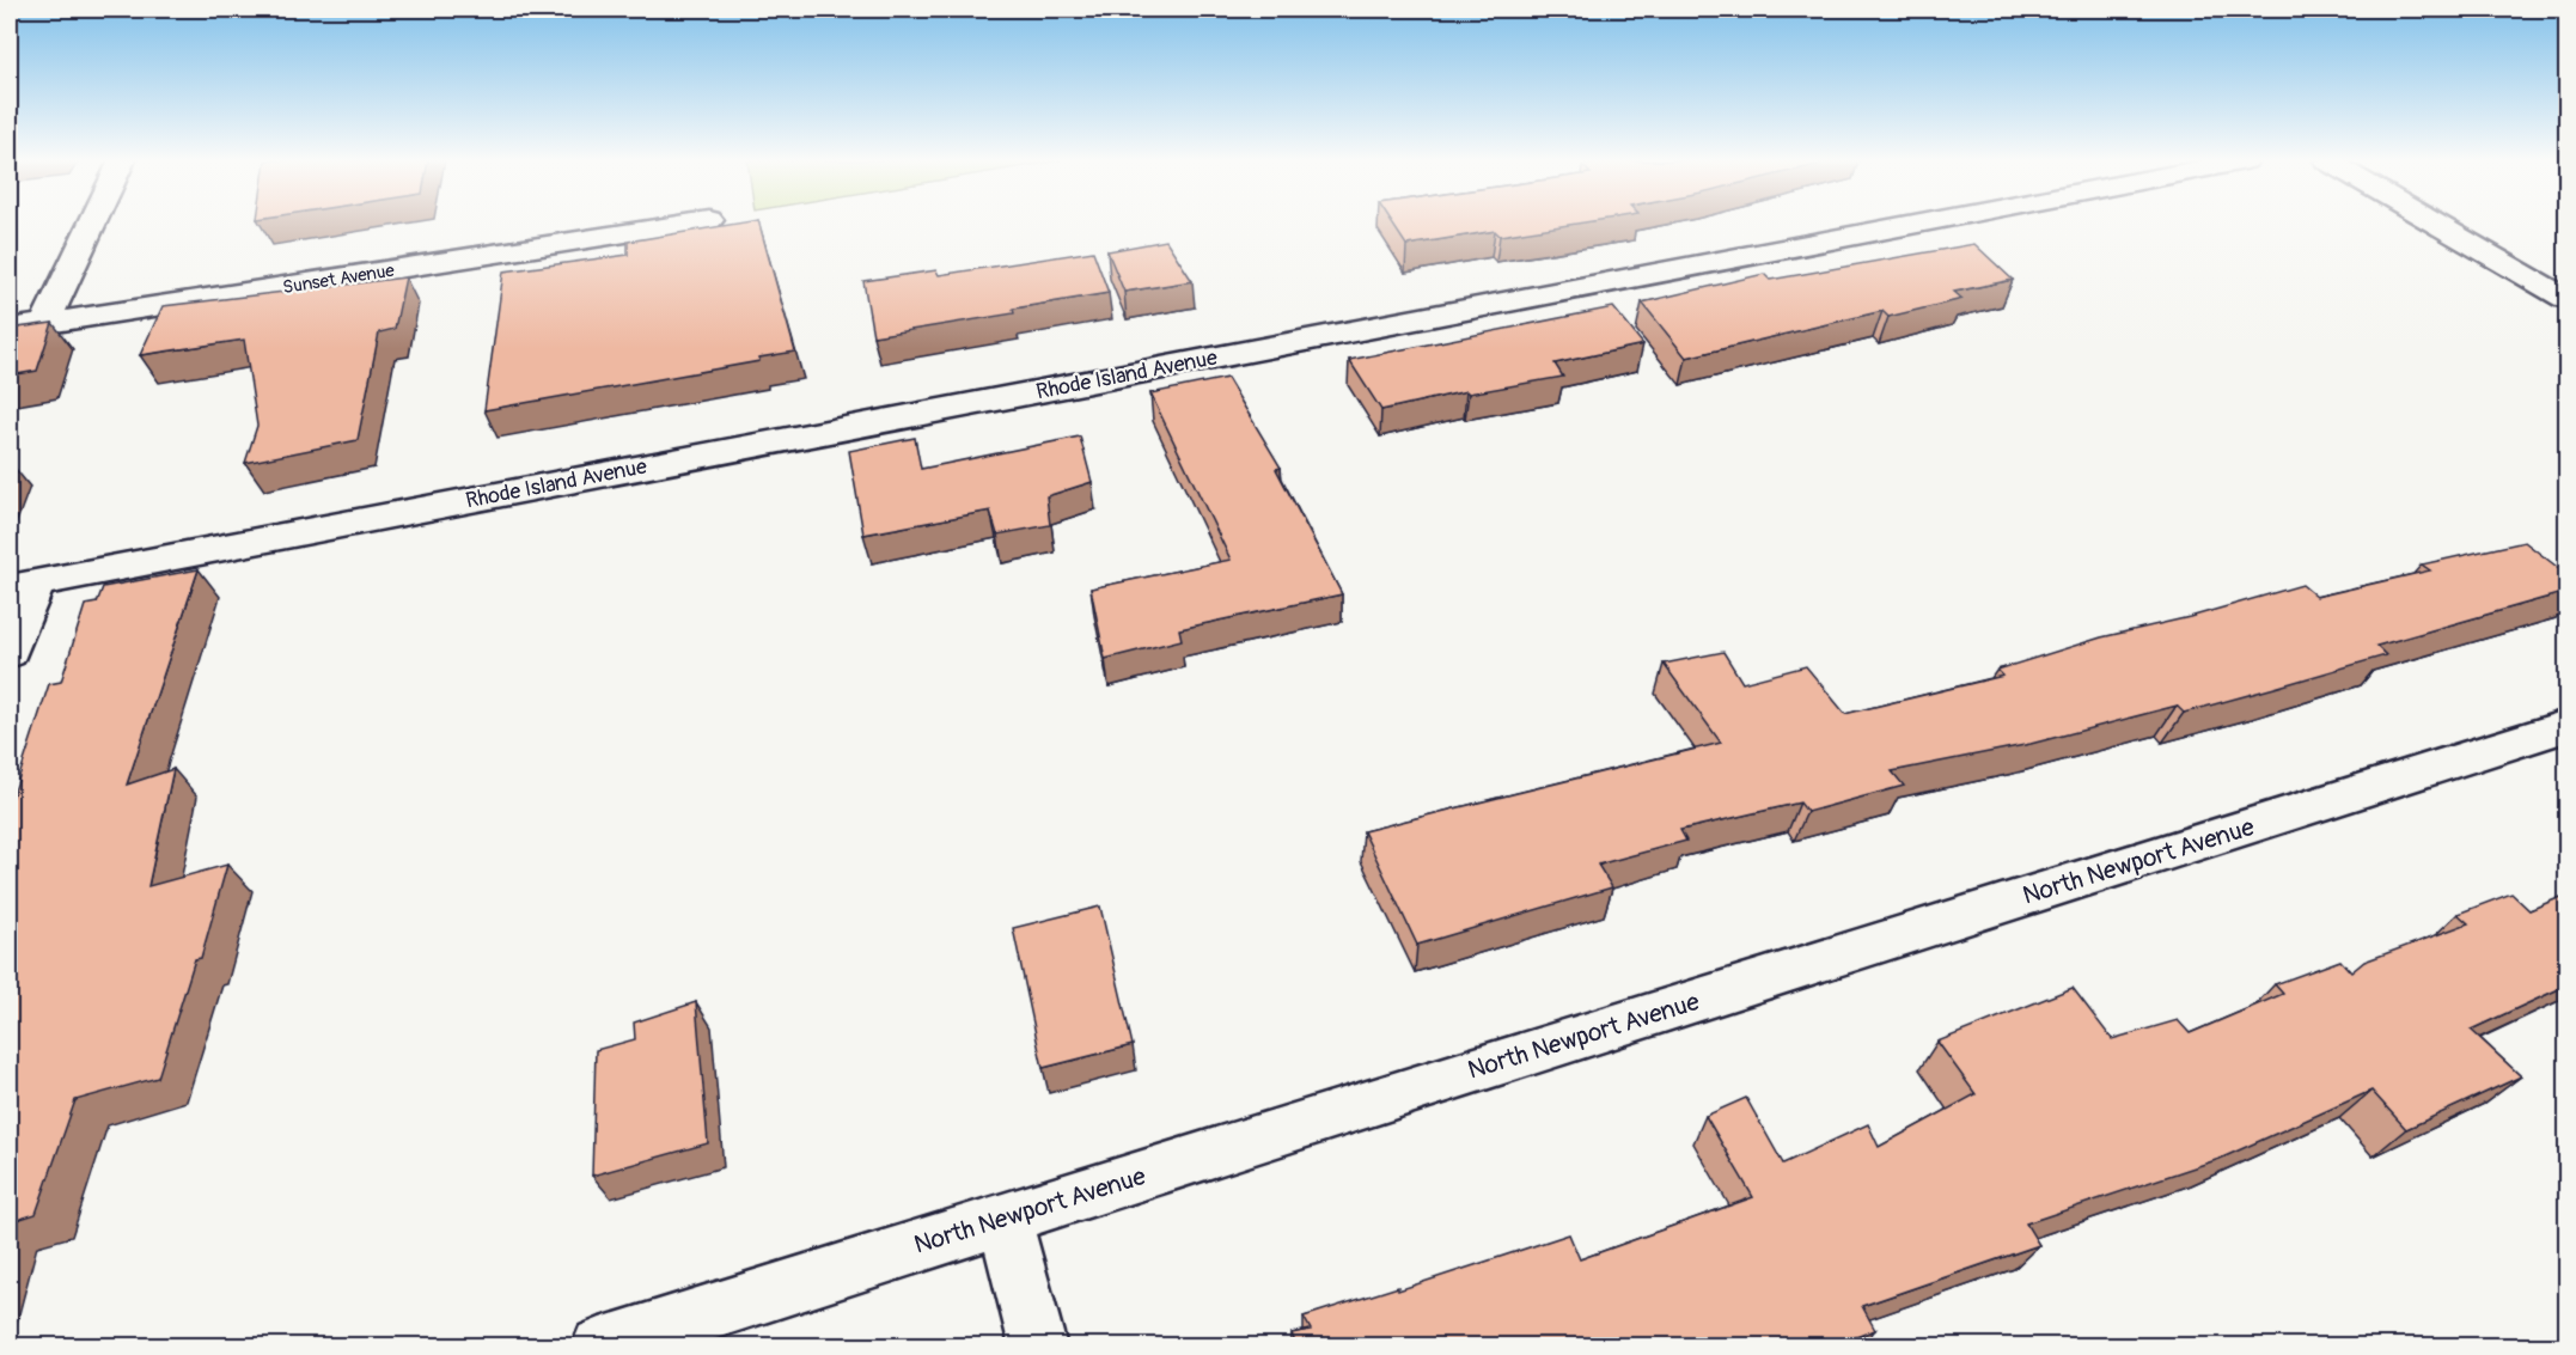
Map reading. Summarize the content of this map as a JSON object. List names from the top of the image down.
{
  "streets": {
    "street": ["Sunset Avenue", "Rhode Island Avenue", "North Newport Avenue"]
  }
}
